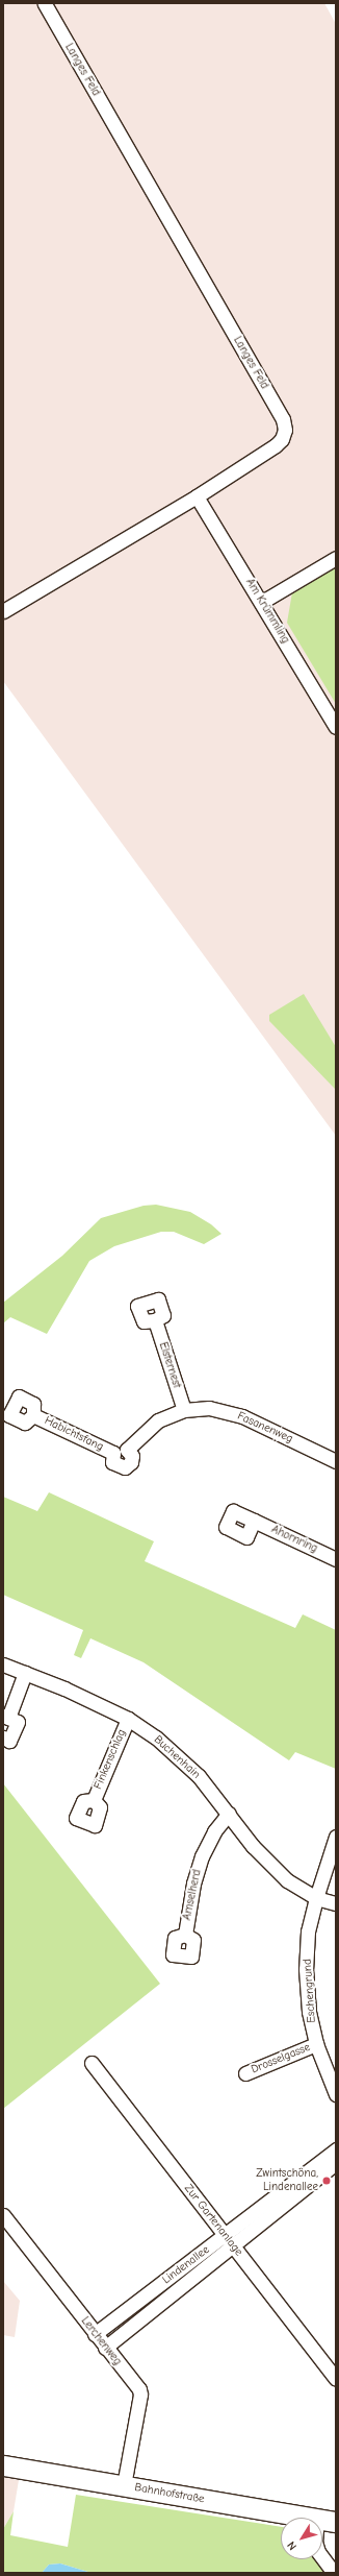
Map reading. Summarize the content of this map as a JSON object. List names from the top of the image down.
{
  "streets": {
    "street": [
      "Langes Feld",
      "Am Krümmling",
      "Elsternest",
      "Fasanenweg",
      "Habichtsfang",
      "Ahornring",
      "Buchenhain",
      "Finkenschlag",
      "Amselherd",
      "Eschengrund",
      "Drosselgasse",
      "Zur Gartenanlage",
      "Lindenallee",
      "Lerchenweg",
      "Bahnhofstraße"
    ]
  },
  "crossings": [
    ["Langes Feld", "Am Krümmling"],
    ["Elsternest", "Fasanenweg"],
    ["Fasanenweg", "Habichtsfang"],
    ["Buchenhain", "Finkenschlag"],
    ["Buchenhain", "Amselherd"],
    ["Buchenhain", "Eschengrund"],
    ["Eschengrund", "Drosselgasse"],
    ["Zur Gartenanlage", "Lindenallee"],
    ["Lindenallee", "Lerchenweg"],
    ["Lerchenweg", "Bahnhofstraße"]
  ],
  "places": ["Zwintschöna, Lindenallee"],
  "north": "bottom left"
}
